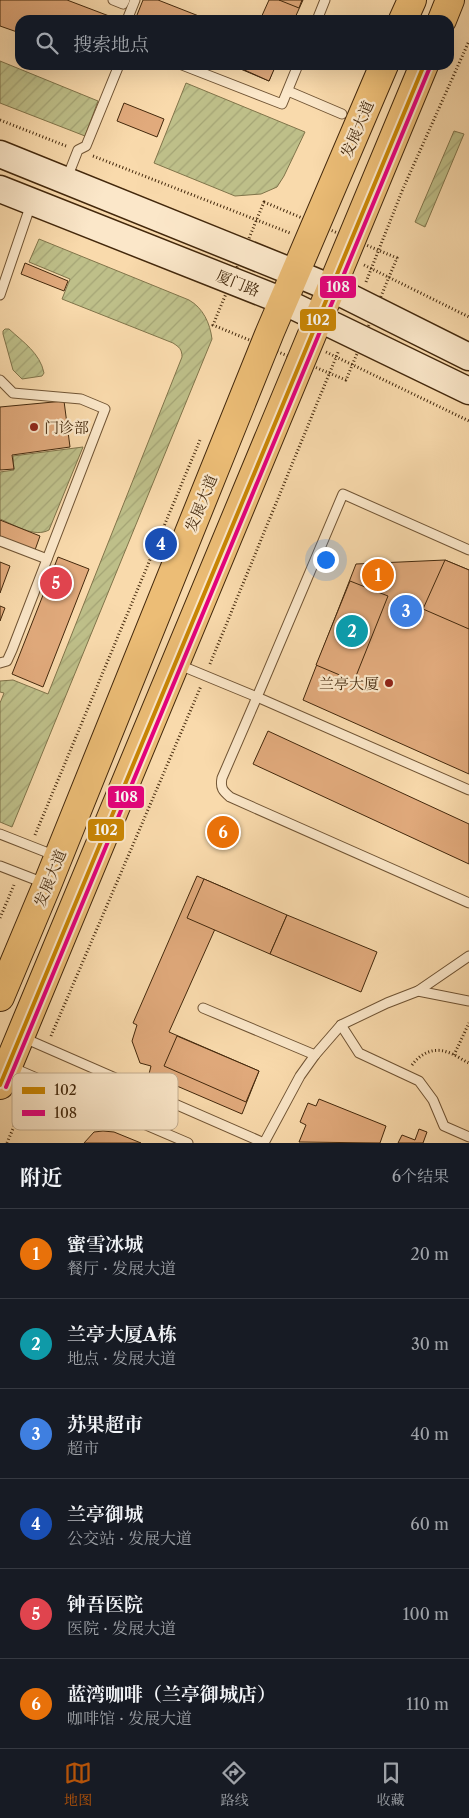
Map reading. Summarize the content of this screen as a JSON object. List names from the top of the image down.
{
  "streets": {
    "main road": ["发展大道"],
    "street": ["厦门路"]
  },
  "crossings": [
    ["发展大道", "厦门路"]
  ],
  "places": ["门诊部", "兰亭大厦"],
  "lines": ["transit line 102", "transit line 108"],
  "legend": ["102", "108"],
  "page": {
    "search": "搜索地点",
    "pins": [
      "4",
      "1",
      "5",
      "3",
      "2",
      "6"
    ],
    "heading": ["附近", "6个结果"],
    "list": [
      {
        "mark": "1",
        "name": "蜜雪冰城",
        "note": "餐厅 · 发展大道",
        "value": "20 m"
      },
      {
        "mark": "2",
        "name": "兰亭大厦A栋",
        "note": "地点 · 发展大道",
        "value": "30 m"
      },
      {
        "mark": "3",
        "name": "苏果超市",
        "note": "超市",
        "value": "40 m"
      },
      {
        "mark": "4",
        "name": "兰亭御城",
        "note": "公交站 · 发展大道",
        "value": "60 m"
      },
      {
        "mark": "5",
        "name": "钟吾医院",
        "note": "医院 · 发展大道",
        "value": "100 m"
      },
      {
        "mark": "6",
        "name": "蓝湾咖啡（兰亭御城店）",
        "note": "咖啡馆 · 发展大道",
        "value": "110 m"
      }
    ],
    "nav": ["地图", "路线", "收藏"]
  }
}
